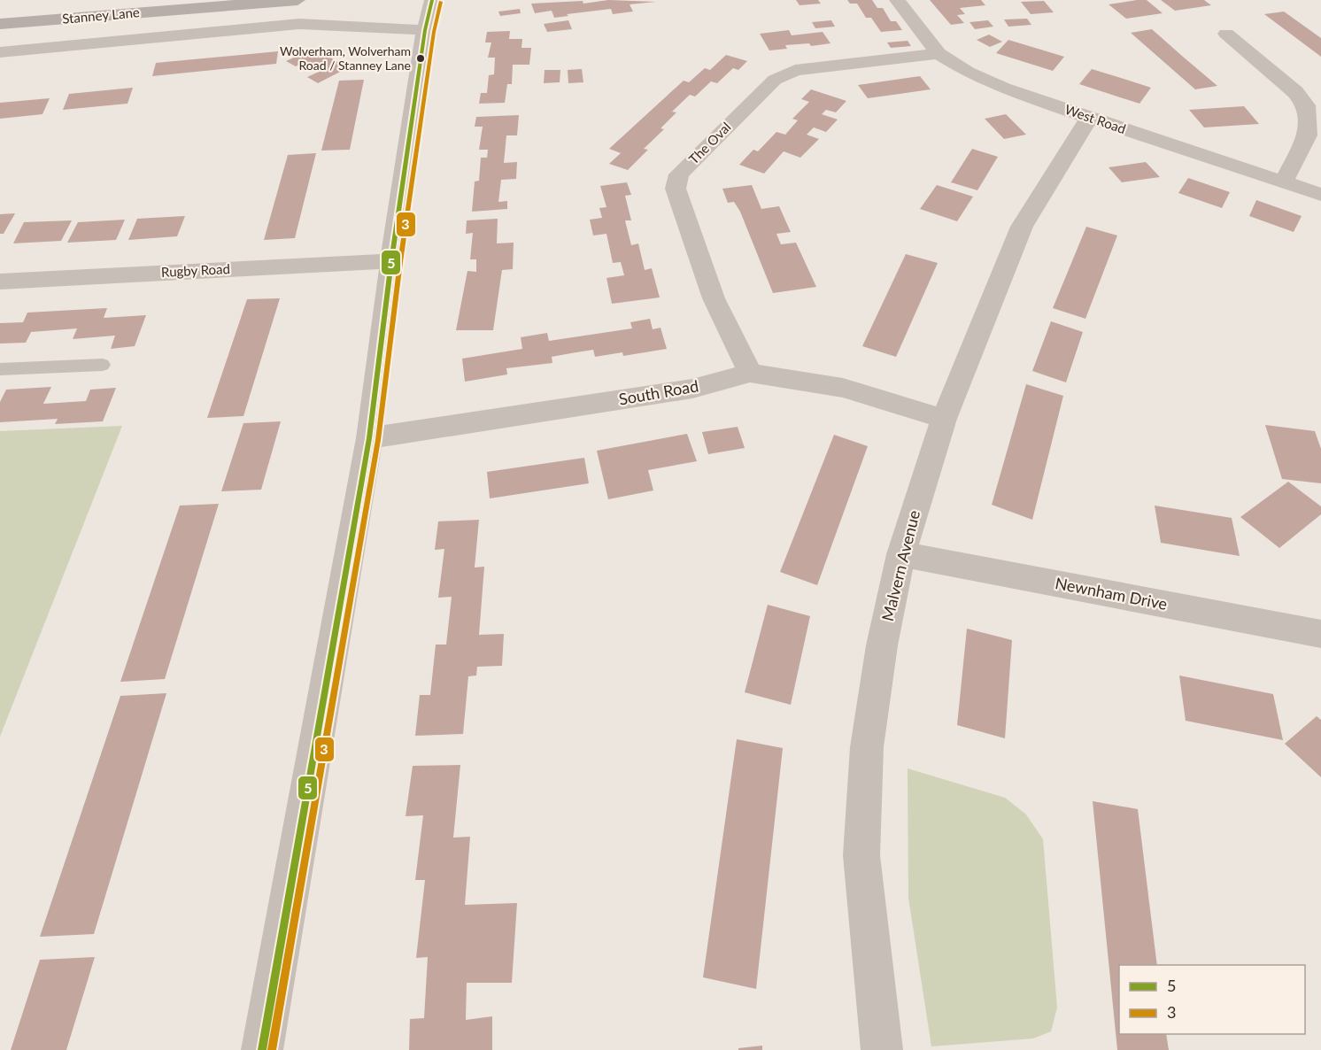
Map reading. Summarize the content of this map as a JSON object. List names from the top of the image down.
{
  "streets": {
    "main road": ["Stanney Lane"],
    "street": [
      "West Road",
      "The Oval",
      "Rugby Road",
      "South Road",
      "Malvern Avenue",
      "Newnham Drive"
    ]
  },
  "crossings": [
    ["West Road", "The Oval"],
    ["West Road", "Malvern Avenue"],
    ["The Oval", "South Road"],
    ["South Road", "Malvern Avenue"],
    ["Malvern Avenue", "Newnham Drive"]
  ],
  "places": ["Wolverham, Wolverham Road / Stanney Lane"],
  "lines": ["transit line 5", "transit line 3"],
  "legend": ["5", "3"]
}
